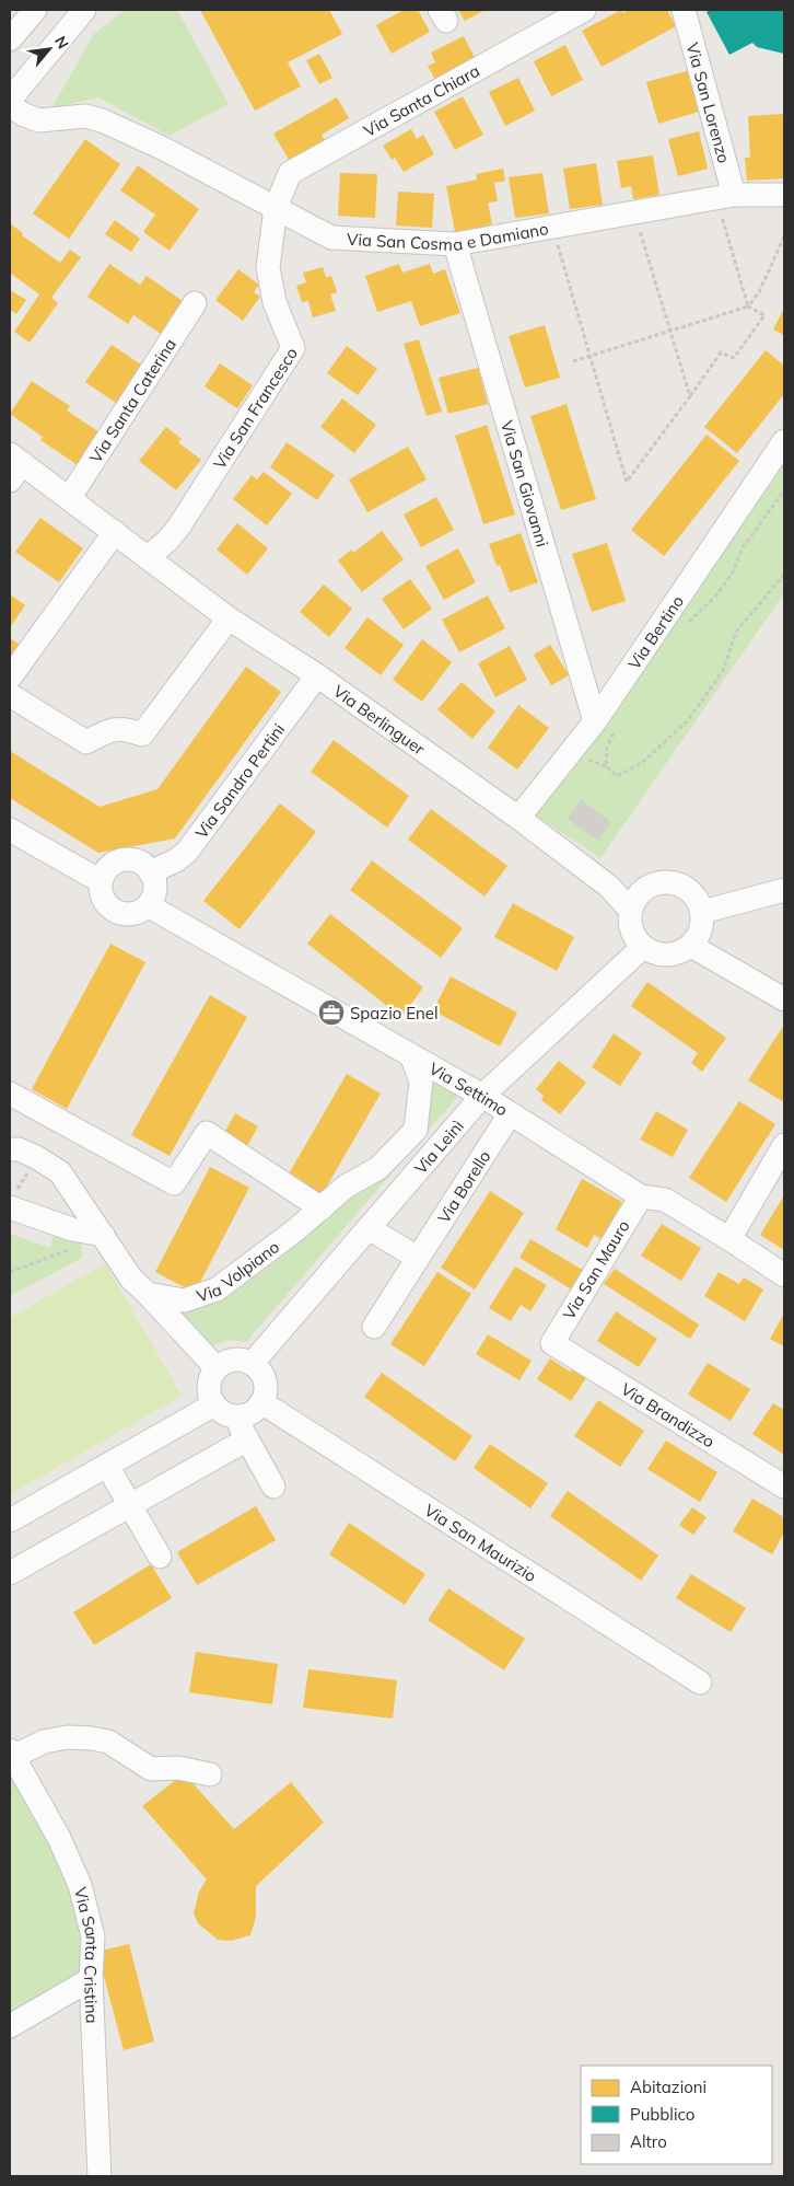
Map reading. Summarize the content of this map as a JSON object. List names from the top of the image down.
{
  "streets": {
    "street": [
      "Via Santa Chiara",
      "Via San Lorenzo",
      "Via San Cosma e Damiano",
      "Via Santa Caterina",
      "Via San Francesco",
      "Via San Giovanni",
      "Via Bertino",
      "Via Berlinguer",
      "Via Sandro Pertini",
      "Via Settimo",
      "Via Leinì",
      "Via Borello",
      "Via Volpiano",
      "Via San Mauro",
      "Via Brandizzo",
      "Via San Maurizio",
      "Via Santa Cristina"
    ]
  },
  "crossings": [
    ["Via Santa Chiara", "Via San Cosma e Damiano"],
    ["Via Santa Chiara", "Via San Francesco"],
    ["Via San Lorenzo", "Via San Cosma e Damiano"],
    ["Via San Cosma e Damiano", "Via San Francesco"],
    ["Via San Cosma e Damiano", "Via San Giovanni"],
    ["Via San Francesco", "Via Berlinguer"],
    ["Via San Giovanni", "Via Bertino"],
    ["Via Bertino", "Via Berlinguer"],
    ["Via Berlinguer", "Via Sandro Pertini"],
    ["Via Berlinguer", "Via Leinì"],
    ["Via Sandro Pertini", "Via Settimo"],
    ["Via Settimo", "Via Leinì"],
    ["Via Settimo", "Via Borello"],
    ["Via Settimo", "Via Volpiano"],
    ["Via Settimo", "Via San Mauro"],
    ["Via Leinì", "Via San Maurizio"],
    ["Via San Mauro", "Via Brandizzo"]
  ],
  "places": {
    "office": ["Spazio Enel"]
  },
  "legend": ["Abitazioni", "Pubblico", "Altro"],
  "north": "top right"
}
